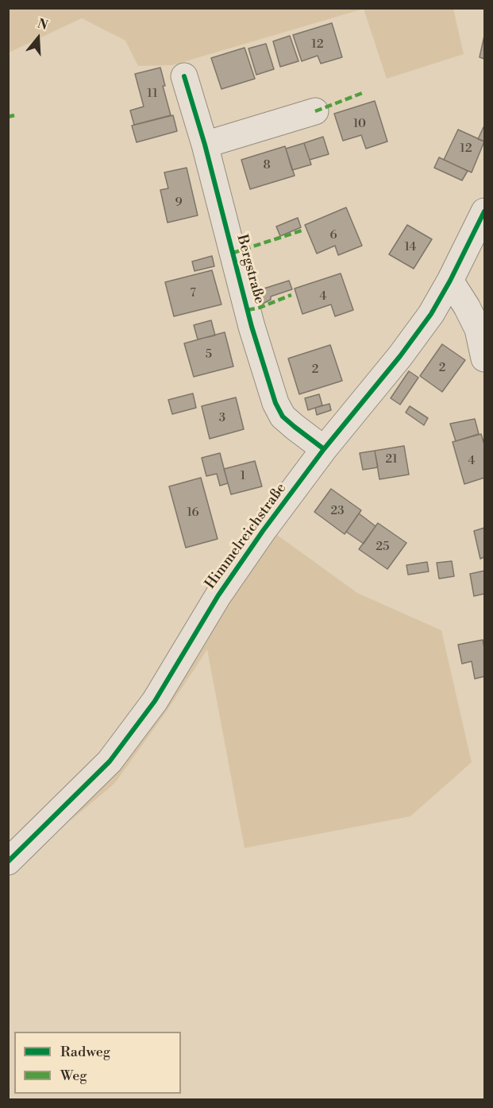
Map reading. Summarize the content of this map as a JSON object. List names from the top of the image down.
{
  "streets": {
    "street": ["Bergstraße", "Himmelreichstraße"]
  },
  "crossings": [
    ["Bergstraße", "Himmelreichstraße"]
  ],
  "house_numbers": [
    "12",
    "11",
    "10",
    "12",
    "8",
    "9",
    "6",
    "14",
    "7",
    "4",
    "5",
    "2",
    "2",
    "3",
    "21",
    "4",
    "1",
    "23",
    "16",
    "25"
  ],
  "legend": ["Radweg", "Weg"],
  "north": "top"
}
